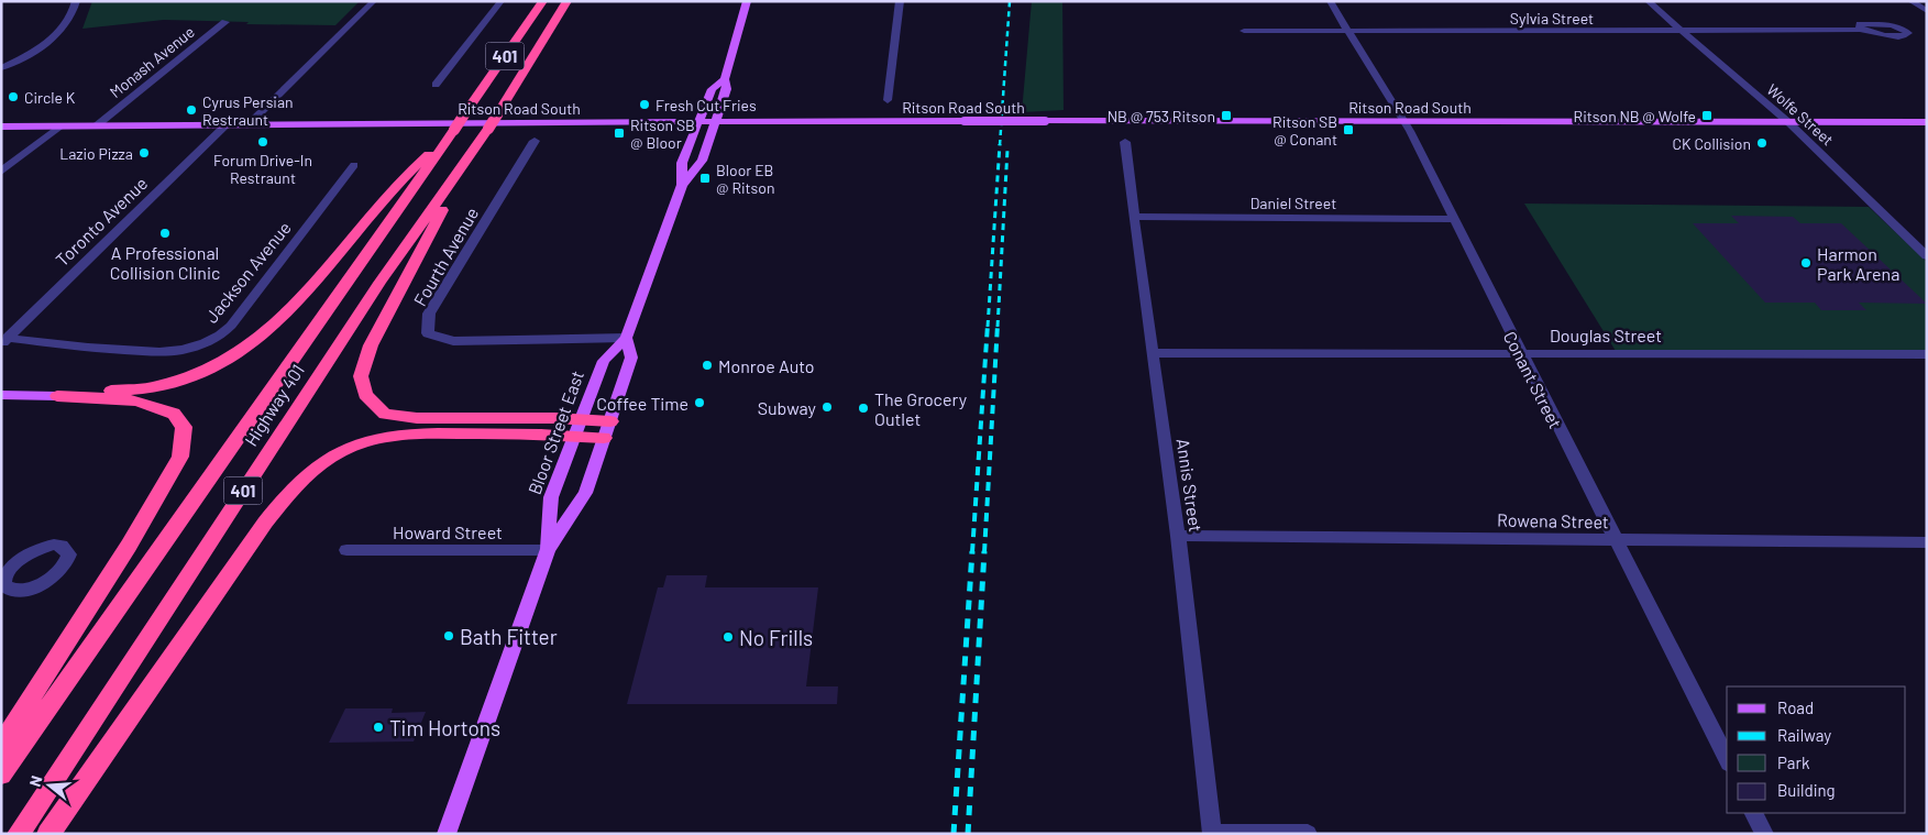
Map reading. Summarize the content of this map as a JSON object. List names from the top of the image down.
{
  "streets": {
    "highway": ["401", "Highway 401"],
    "main road": ["Ritson Road South", "Bloor Street East"],
    "street": [
      "Sylvia Street",
      "Monash Avenue",
      "Wolfe Street",
      "Daniel Street",
      "Toronto Avenue",
      "Fourth Avenue",
      "Jackson Avenue",
      "Douglas Street",
      "Conant Street",
      "Annis Street",
      "Rowena Street",
      "Howard Street"
    ]
  },
  "crossings": [
    ["Sylvia Street", "Wolfe Street"],
    ["Sylvia Street", "Conant Street"],
    ["Monash Avenue", "Ritson Road South"],
    ["Ritson Road South", "Wolfe Street"],
    ["Ritson Road South", "Toronto Avenue"],
    ["Ritson Road South", "Conant Street"],
    ["Ritson Road South", "Bloor Street East"],
    ["Daniel Street", "Conant Street"],
    ["Daniel Street", "Annis Street"],
    ["Toronto Avenue", "Jackson Avenue"],
    ["Fourth Avenue", "Bloor Street East"],
    ["Douglas Street", "Conant Street"],
    ["Douglas Street", "Annis Street"],
    ["Conant Street", "Rowena Street"],
    ["Bloor Street East", "Howard Street"],
    ["Annis Street", "Rowena Street"]
  ],
  "places": {
    "other": [
      "Circle K",
      "Fresh Cut Fries",
      "Cyrus Persian Restraunt",
      "Forum Drive-In Restraunt",
      "CK Collision",
      "Lazio Pizza",
      "A Professional Collision Clinic",
      "Harmon Park Arena",
      "Monroe Auto",
      "Coffee Time",
      "Subway",
      "The Grocery Outlet",
      "Bath Fitter",
      "No Frills",
      "Tim Hortons"
    ],
    "transit": [
      "NB @ 753 Ritson",
      "Ritson NB @ Wolfe",
      "Ritson SB @ Conant",
      "Ritson SB @ Bloor",
      "Bloor EB @ Ritson"
    ]
  },
  "legend": [
    "Road",
    "Railway",
    "Park",
    "Building"
  ],
  "north": "left"
}
